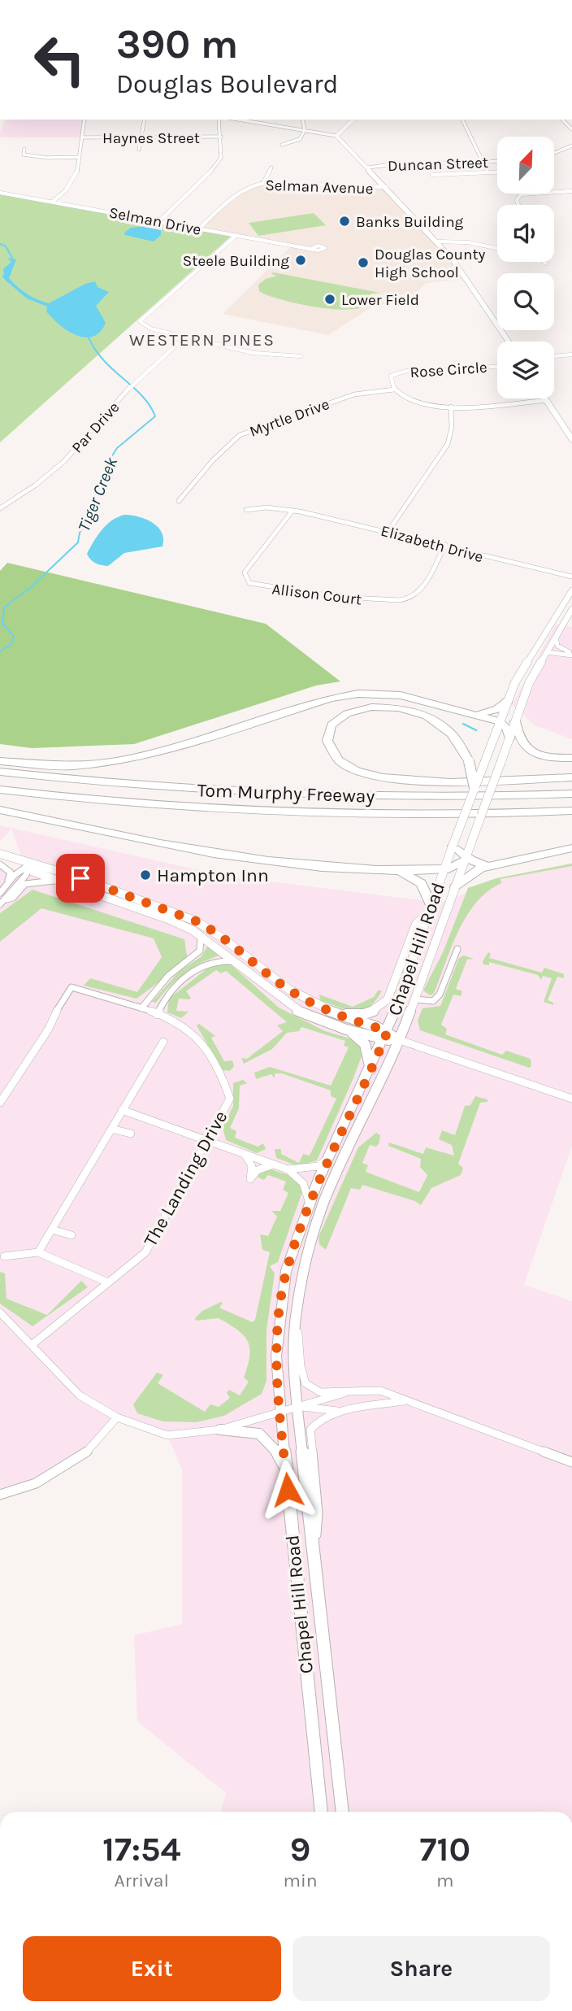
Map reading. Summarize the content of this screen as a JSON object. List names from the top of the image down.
{
  "streets": {
    "highway": ["Tom Murphy Freeway"],
    "main road": ["Chapel Hill Road"],
    "street": [
      "Haynes Street",
      "Duncan Street",
      "Selman Avenue",
      "Selman Drive",
      "Rose Circle",
      "Myrtle Drive",
      "Par Drive",
      "Elizabeth Drive",
      "Allison Court",
      "The Landing Drive"
    ]
  },
  "crossings": [
    ["Selman Avenue", "Selman Drive"],
    ["Rose Circle", "Myrtle Drive"],
    ["Elizabeth Drive", "Allison Court"]
  ],
  "districts": ["WESTERN PINES"],
  "water": ["Tiger Creek"],
  "places": [
    "Banks Building",
    "Steele Building",
    "Douglas County High School",
    "Lower Field",
    "Hampton Inn"
  ],
  "north": "top right",
  "page": {
    "turn": ["390 m", "Douglas Boulevard"],
    "eta": [
      "17:54",
      "Arrival",
      "9",
      "min",
      "710",
      "m"
    ],
    "buttons": ["Exit", "Share"]
  }
}
